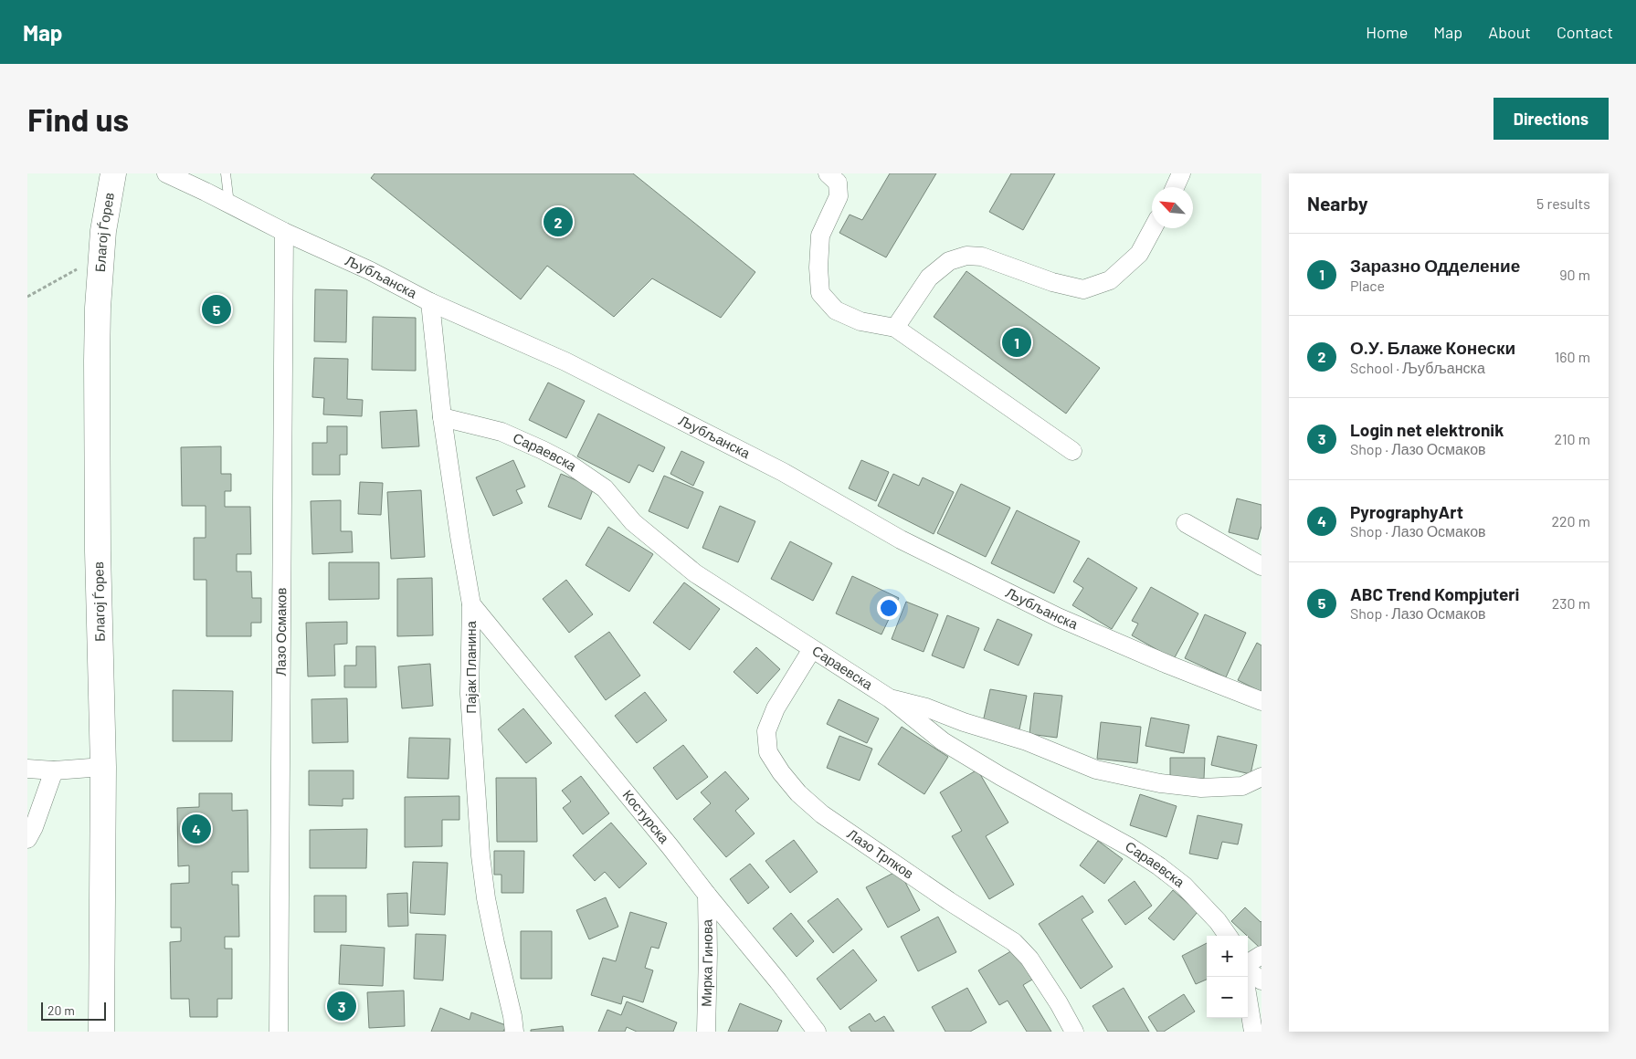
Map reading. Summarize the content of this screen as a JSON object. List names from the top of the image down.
{
  "streets": {
    "main road": ["Благој Ѓорев"],
    "street": [
      "Љубљанска",
      "Сараевска",
      "Лазо Осмаков",
      "Пајак Планина",
      "Костурска",
      "Лазо Трпков",
      "Мирка Гинова"
    ]
  },
  "crossings": [
    ["Љубљанска", "Лазо Осмаков"],
    ["Љубљанска", "Пајак Планина"],
    ["Сараевска", "Пајак Планина"],
    ["Сараевска", "Лазо Трпков"],
    ["Пајак Планина", "Костурска"],
    ["Костурска", "Мирка Гинова"]
  ],
  "scale_bar": "20 m",
  "north": "top left",
  "page": {
    "header": "Map",
    "nav": [
      "Home",
      "Map",
      "About",
      "Contact"
    ],
    "buttons": "Directions",
    "title": "Find us",
    "heading": ["Nearby", "5 results"],
    "pins": [
      "2",
      "5",
      "1",
      "4",
      "3"
    ],
    "list": [
      {
        "mark": "1",
        "name": "Заразно Одделение",
        "note": "Place",
        "value": "90 m"
      },
      {
        "mark": "2",
        "name": "О.У. Блаже Конески",
        "note": "School · Љубљанска",
        "value": "160 m"
      },
      {
        "mark": "3",
        "name": "Login net elektronik",
        "note": "Shop · Лазо Осмаков",
        "value": "210 m"
      },
      {
        "mark": "4",
        "name": "PyrographyArt",
        "note": "Shop · Лазо Осмаков",
        "value": "220 m"
      },
      {
        "mark": "5",
        "name": "ABC Trend Kompjuteri",
        "note": "Shop · Лазо Осмаков",
        "value": "230 m"
      }
    ],
    "map_buttons": ["+", "−"],
    "scale": "20 m"
  }
}
